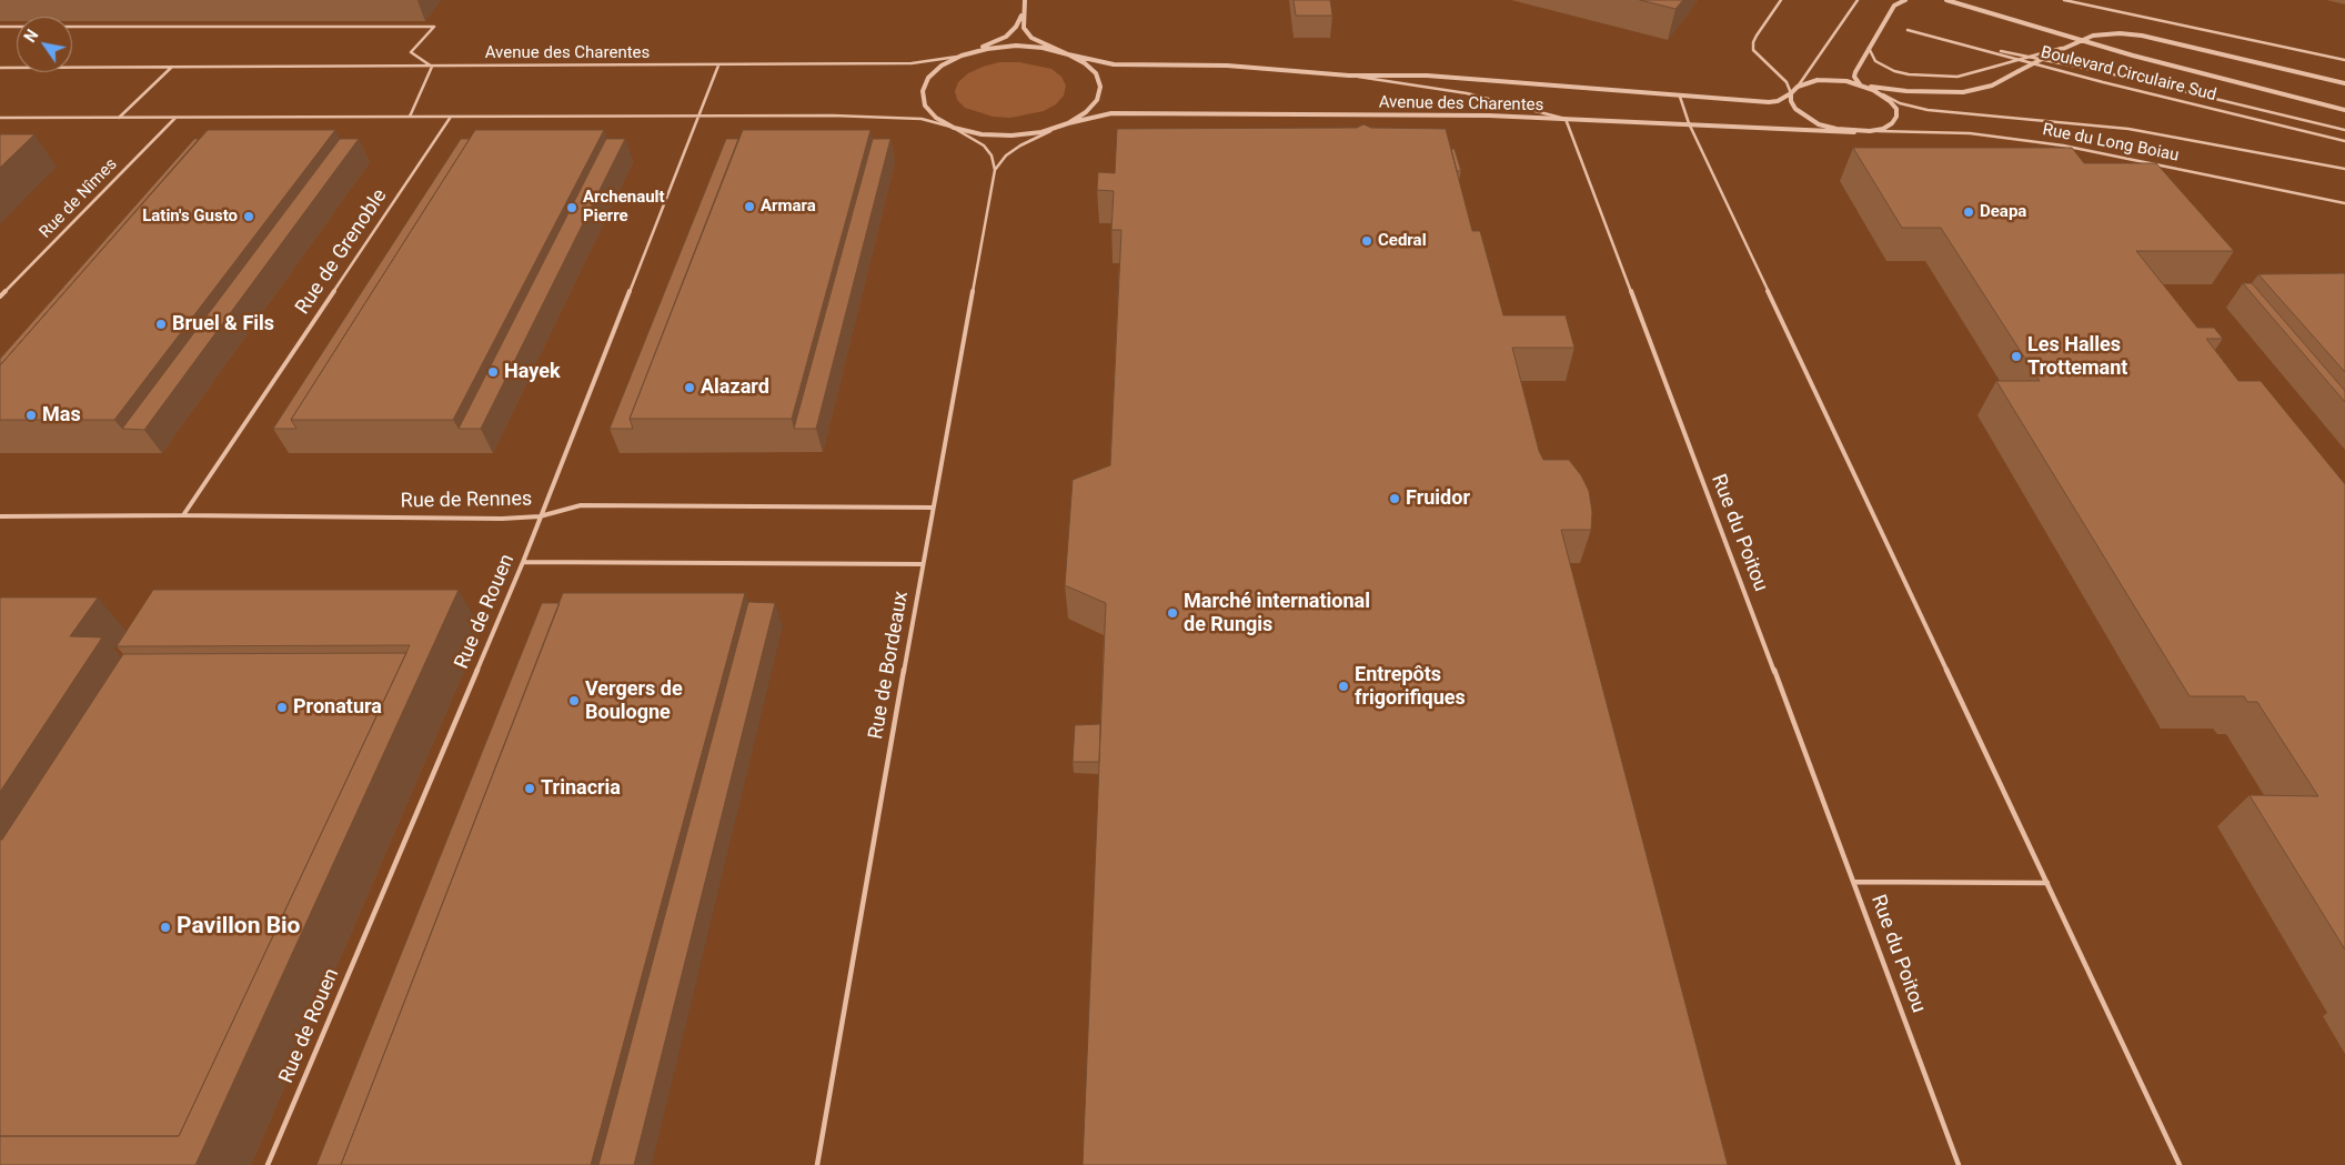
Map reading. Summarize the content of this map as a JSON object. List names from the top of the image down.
{
  "streets": {
    "street": ["Avenue des Charentes"],
    "lane": [
      "Boulevard Circulaire Sud",
      "Rue du Long Boiau",
      "Rue de Nîmes",
      "Rue de Grenoble",
      "Rue de Rennes",
      "Rue du Poitou",
      "Rue de Rouen",
      "Rue de Bordeaux"
    ]
  },
  "crossings": [
    ["Avenue des Charentes", "Rue du Poitou"],
    ["Avenue des Charentes", "Rue de Rouen"],
    ["Rue de Grenoble", "Rue de Rennes"],
    ["Rue de Rennes", "Rue de Rouen"],
    ["Rue de Rennes", "Rue de Bordeaux"]
  ],
  "places": [
    "Armara",
    "Archenault Pierre",
    "Deapa",
    "Latin's Gusto",
    "Cedral",
    "Bruel & Fils",
    "Les Halles Trottemant",
    "Hayek",
    "Alazard",
    "Mas",
    "Fruidor",
    "Marché international de Rungis",
    "Entrepôts frigorifiques",
    "Vergers de Boulogne",
    "Pronatura",
    "Trinacria",
    "Pavillon Bio"
  ],
  "north": "top left"
}
